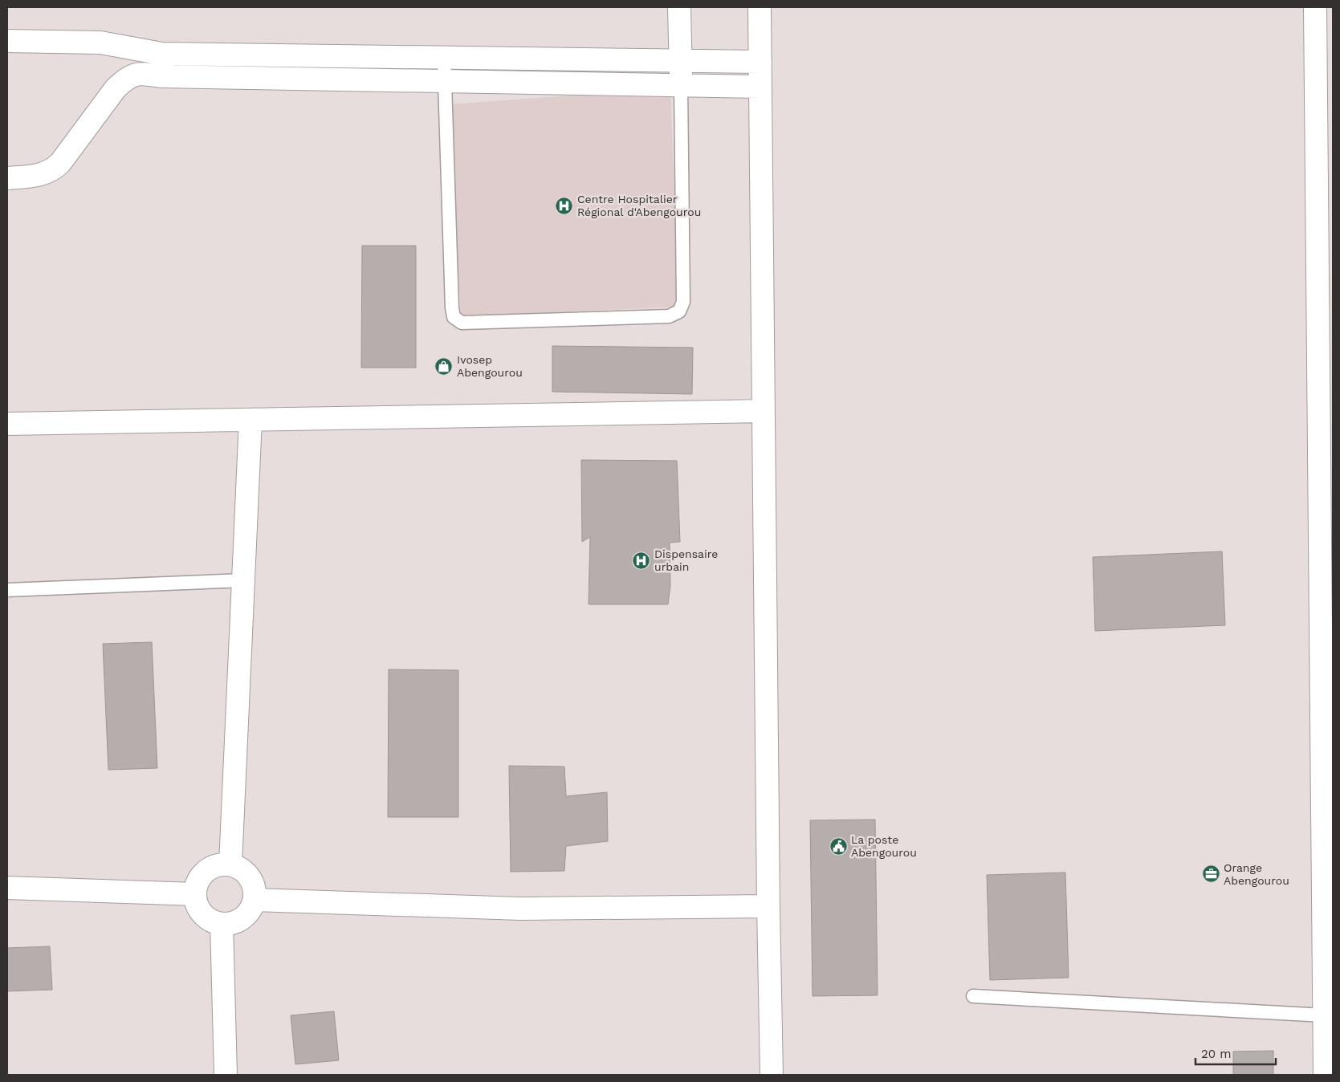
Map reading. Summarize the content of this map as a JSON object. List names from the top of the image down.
{
  "places": {
    "hospital": ["Centre Hospitalier Régional d'Abengourou", "Dispensaire urbain"],
    "shop": ["Ivosep Abengourou"],
    "public building": ["La poste Abengourou"],
    "office": ["Orange Abengourou"]
  },
  "scale_bar": "20 m"
}
